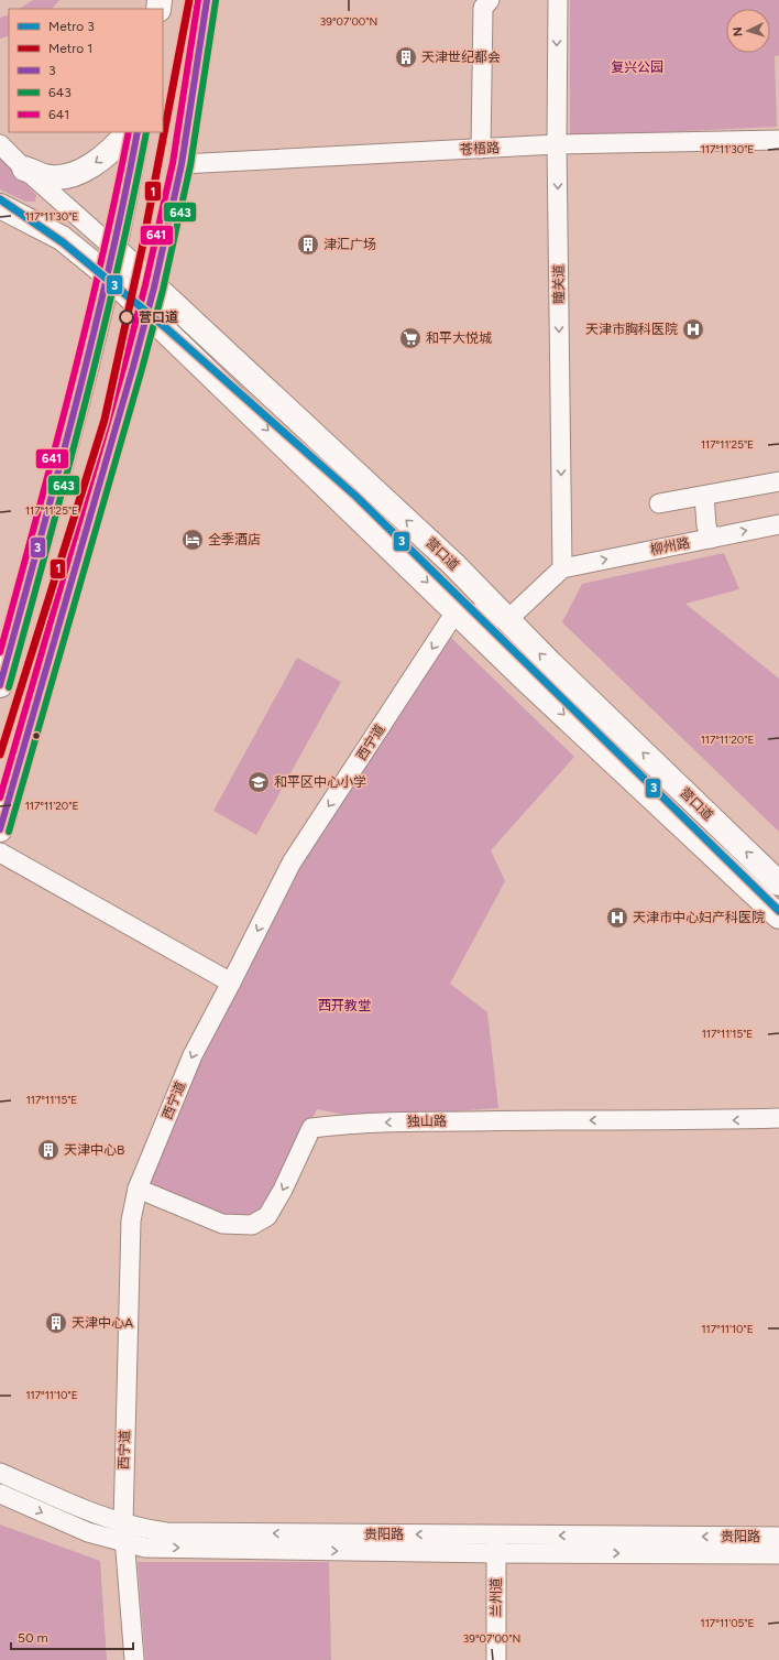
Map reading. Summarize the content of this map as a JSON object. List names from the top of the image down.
{
  "streets": {
    "main road": ["营口道"],
    "street": [
      "苍梧路",
      "瞳关道",
      "柳州路",
      "西宁道",
      "独山路",
      "贵阳路",
      "兰州道"
    ]
  },
  "crossings": [
    ["苍梧路", "瞳关道"],
    ["瞳关道", "柳州路"],
    ["营口道", "西宁道"],
    ["西宁道", "独山路"],
    ["西宁道", "贵阳路"],
    ["贵阳路", "兰州道"]
  ],
  "one_way": ["西宁道", "独山路"],
  "parks": ["复兴公园", "西开教堂"],
  "places": {
    "building": [
      "天津世纪都会",
      "津汇广场",
      "天津中心B",
      "天津中心A"
    ],
    "other": ["营口道"],
    "hospital": ["天津市胸科医院", "天津市中心妇产科医院"],
    "supermarket": ["和平大悦城"],
    "hotel": ["全季酒店"],
    "school or university": ["和平区中心小学"]
  },
  "lines": [
    "metro line 1",
    "transit line 3",
    "transit line 641",
    "transit line 643",
    "metro line 3"
  ],
  "legend": [
    "Metro 3",
    "Metro 1",
    "3",
    "643",
    "641"
  ],
  "scale_bar": "50 m",
  "north": "left",
  "coordinates": [
    "39°07'00\"N",
    "117°11'30\"E",
    "117°11'25\"E",
    "117°11'20\"E",
    "117°11'15\"E",
    "117°11'10\"E",
    "117°11'05\"E"
  ]
}
